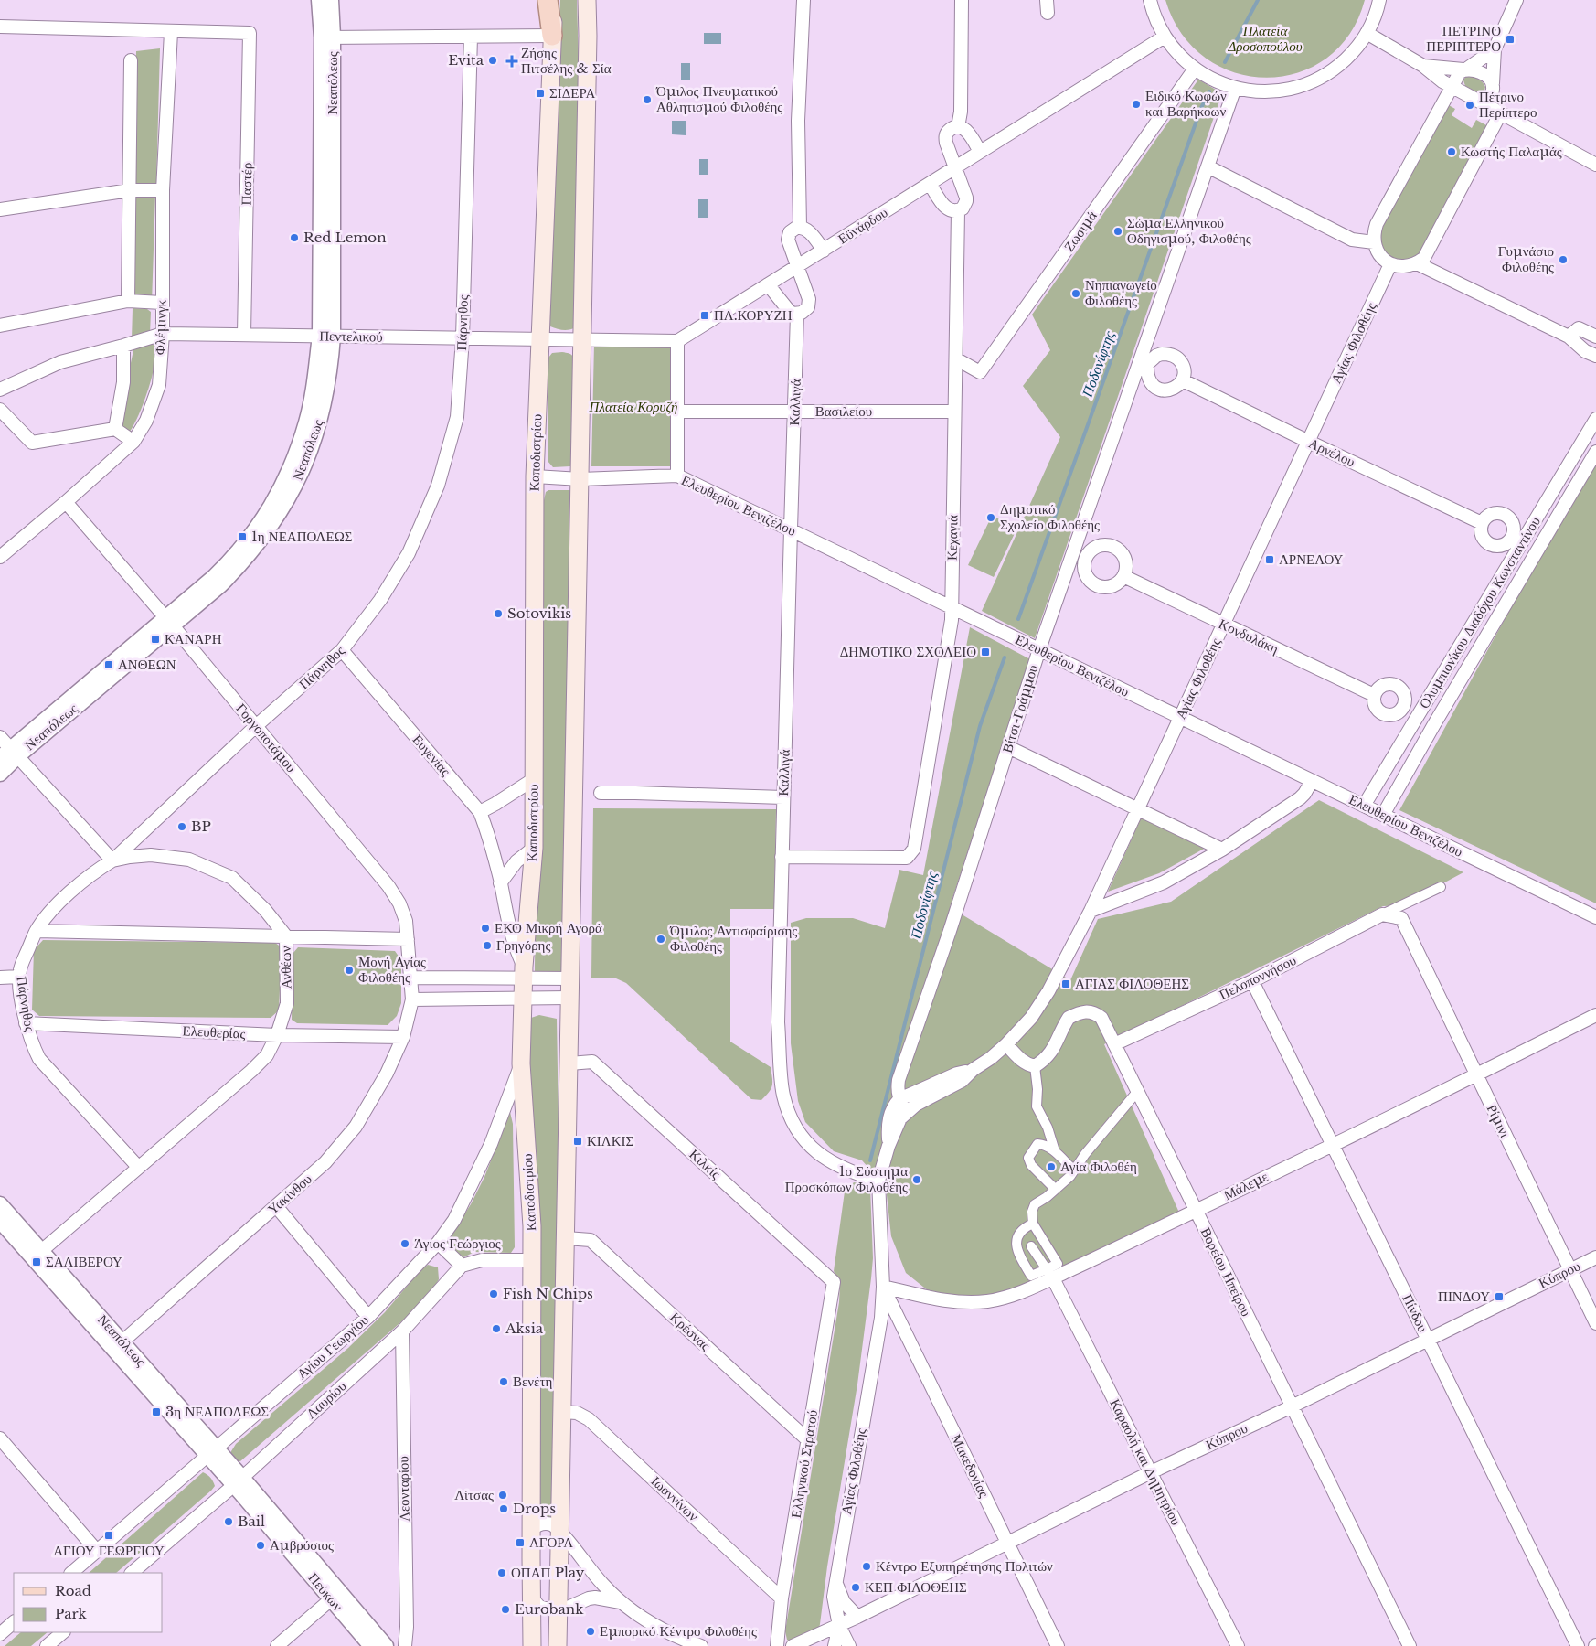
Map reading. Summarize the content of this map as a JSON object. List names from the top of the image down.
{
  "streets": {
    "main road": ["Καποδιστρίου"],
    "street": [
      "Νεαπόλεως",
      "Παστέρ",
      "Εϋνάρδου",
      "Ζωσιμά",
      "Πάρνηθος",
      "Φλέμινγκ",
      "Πεντελικού",
      "Αγίας Φιλοθέης",
      "Καλλιγά",
      "Βασιλείου",
      "Αρνέλου",
      "Ελευθερίου Βενιζέλου",
      "Κεχαγιά",
      "Ολυμπιονίκου Διαδόχου Κωνσταντίνου",
      "Κονδυλάκη",
      "Βίτσι-Γράμμου",
      "Γοργοποτάμου",
      "Ευγενίας",
      "Ανθέων",
      "Πελοποννήσου",
      "Ελευθερίας",
      "Ρίμινι",
      "Κιλκίς",
      "Μάλεμε",
      "Υακίνθου",
      "Βορείου Ηπείρου",
      "Κύπρου",
      "Πίνδου",
      "Κρέσνας",
      "Αγίου Γεωργίου",
      "Λαυρίου",
      "Καραολή και Δημητρίου",
      "Ελληνικού Στρατού",
      "Μακεδονίας",
      "Λεονταρίου",
      "Ιωαννίνων",
      "Πεύκων"
    ]
  },
  "crossings": [
    ["Νεαπόλεως", "Πεντελικού"],
    ["Νεαπόλεως", "Γοργοποτάμου"],
    ["Νεαπόλεως", "Ανθέων"],
    ["Νεαπόλεως", "Υακίνθου"],
    ["Νεαπόλεως", "Αγίου Γεωργίου"],
    ["Νεαπόλεως", "Λαυρίου"],
    ["Νεαπόλεως", "Πεύκων"],
    ["Παστέρ", "Φλέμινγκ"],
    ["Παστέρ", "Πεντελικού"],
    ["Εϋνάρδου", "Κεχαγιά"],
    ["Ζωσιμά", "Κεχαγιά"],
    ["Πάρνηθος", "Πεντελικού"],
    ["Πάρνηθος", "Γοργοποτάμου"],
    ["Πάρνηθος", "Ευγενίας"],
    ["Πάρνηθος", "Ανθέων"],
    ["Πάρνηθος", "Ελευθερίας"],
    ["Φλέμινγκ", "Πεντελικού"],
    ["Φλέμινγκ", "Γοργοποτάμου"],
    ["Πεντελικού", "Καποδιστρίου"],
    ["Αγίας Φιλοθέης", "Καλλιγά"],
    ["Αγίας Φιλοθέης", "Αρνέλου"],
    ["Αγίας Φιλοθέης", "Ελευθερίου Βενιζέλου"],
    ["Αγίας Φιλοθέης", "Κονδυλάκη"],
    ["Αγίας Φιλοθέης", "Βίτσι-Γράμμου"],
    ["Αγίας Φιλοθέης", "Μάλεμε"],
    ["Αγίας Φιλοθέης", "Κύπρου"],
    ["Αγίας Φιλοθέης", "Μακεδονίας"],
    ["Καλλιγά", "Βασιλείου"],
    ["Καλλιγά", "Ελευθερίου Βενιζέλου"],
    ["Καλλιγά", "Κεχαγιά"],
    ["Βασιλείου", "Κεχαγιά"],
    ["Καποδιστρίου", "Ελευθερίου Βενιζέλου"],
    ["Καποδιστρίου", "Αγίου Γεωργίου"],
    ["Αρνέλου", "Βίτσι-Γράμμου"],
    ["Ελευθερίου Βενιζέλου", "Κεχαγιά"],
    ["Ελευθερίου Βενιζέλου", "Ολυμπιονίκου Διαδόχου Κωνσταντίνου"],
    ["Ελευθερίου Βενιζέλου", "Βίτσι-Γράμμου"],
    ["Γοργοποτάμου", "Υακίνθου"],
    ["Ανθέων", "Ελευθερίας"],
    ["Πελοποννήσου", "Ρίμινι"],
    ["Πελοποννήσου", "Βορείου Ηπείρου"],
    ["Πελοποννήσου", "Πίνδου"],
    ["Ελευθερίας", "Υακίνθου"],
    ["Ρίμινι", "Μάλεμε"],
    ["Ρίμινι", "Κύπρου"],
    ["Κιλκίς", "Ελληνικού Στρατού"],
    ["Μάλεμε", "Βορείου Ηπείρου"],
    ["Μάλεμε", "Πίνδου"],
    ["Μάλεμε", "Καραολή και Δημητρίου"],
    ["Μάλεμε", "Μακεδονίας"],
    ["Βορείου Ηπείρου", "Κύπρου"],
    ["Κύπρου", "Πίνδου"],
    ["Κύπρου", "Καραολή και Δημητρίου"],
    ["Κύπρου", "Μακεδονίας"],
    ["Κρέσνας", "Ελληνικού Στρατού"],
    ["Λαυρίου", "Λεονταρίου"],
    ["Λαυρίου", "Πεύκων"],
    ["Ελληνικού Στρατού", "Ιωαννίνων"]
  ],
  "water": ["Ποδονίφτης"],
  "parks": ["Πλατεία Δροσοπούλου", "Πλατεία Κορυζή"],
  "places": {
    "transit": [
      "ΠΕΤΡΙΝΟ ΠΕΡΙΠΤΕΡΟ",
      "ΣΙΔΕΡΑ",
      "ΠΛ.ΚΟΡΥΖΗ",
      "1η ΝΕΑΠΟΛΕΩΣ",
      "ΑΡΝΕΛΟΥ",
      "ΚΑΝΑΡΗ",
      "ΔΗΜΟΤΙΚΟ ΣΧΟΛΕΙΟ",
      "ΑΝΘΕΩΝ",
      "ΑΓΙΑΣ ΦΙΛΟΘΕΗΣ",
      "ΚΙΛΚΙΣ",
      "ΣΑΛΙΒΕΡΟΥ",
      "ΠΙΝΔΟΥ",
      "3η ΝΕΑΠΟΛΕΩΣ",
      "ΑΓΙΟΥ ΓΕΩΡΓΙΟΥ",
      "ΑΓΟΡΑ"
    ],
    "other": [
      "Evita",
      "Όμιλος Πνευματικού Αθλητισμού Φιλοθέης",
      "Ειδικό Κωφών και Βαρήκοων",
      "Πέτρινο Περίπτερο",
      "Κωστής Παλαμάς",
      "Σώμα Ελληνικού Οδηγισμού, Φιλοθέης",
      "Red Lemon",
      "Γυμνάσιο Φιλοθέης",
      "Νηπιαγωγείο Φιλοθέης",
      "Δημοτικό Σχολείο Φιλοθέης",
      "Sotovikis",
      "BP",
      "ΕΚΟ Μικρή Αγορά",
      "Όμιλος Αντισφαίρισης Φιλοθέης",
      "Γρηγόρης",
      "Μονή Αγίας Φιλοθέης",
      "Αγία Φιλοθέη",
      "1ο Σύστημα Προσκόπων Φιλοθέης",
      "Άγιος Γεώργιος",
      "Fish N Chips",
      "Aksia",
      "Βενέτη",
      "Λίτσας",
      "Drops",
      "Bail",
      "Αμβρόσιος",
      "Κέντρο Εξυπηρέτησης Πολιτών",
      "ΟΠΑΠ Play",
      "ΚΕΠ ΦΙΛΟΘΕΗΣ",
      "Eurobank",
      "Εμπορικό Κέντρο Φιλοθέης"
    ],
    "health": ["Ζήσης Πιτσέλης & Σία"]
  },
  "legend": ["Road", "Park"]
}
